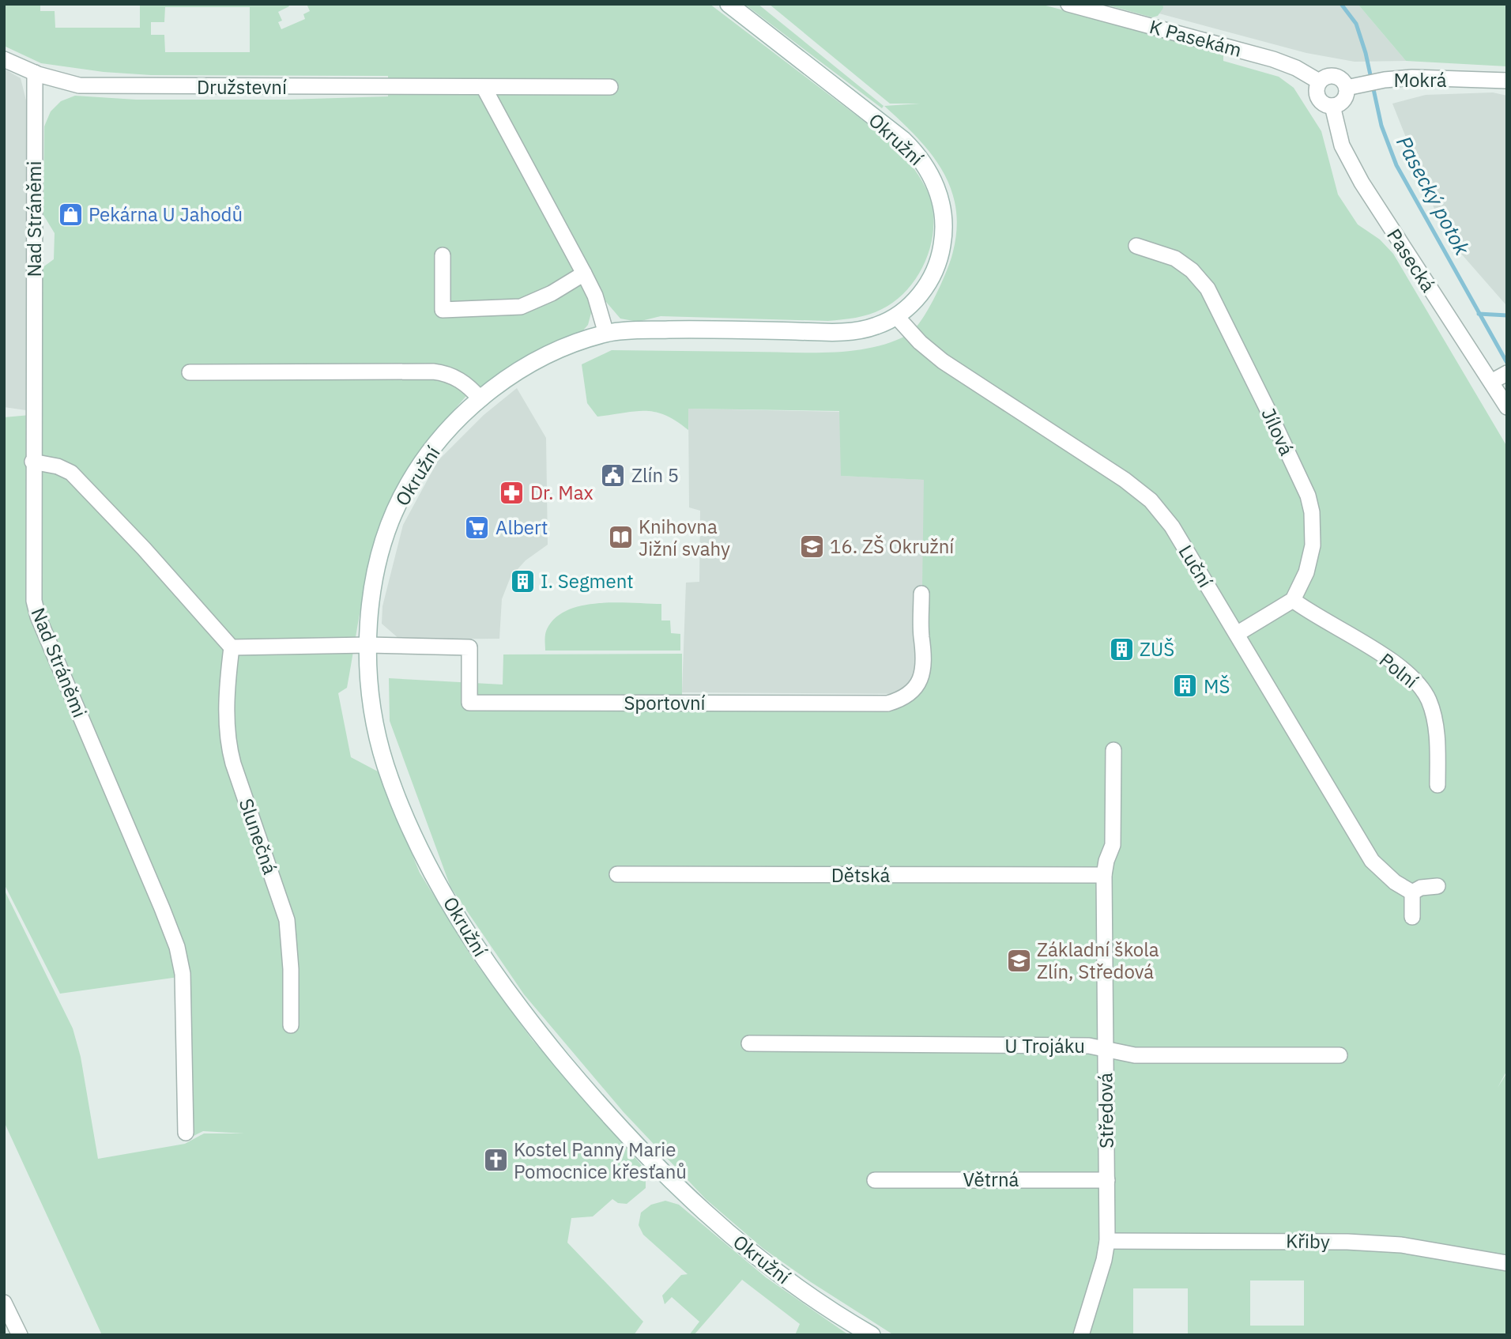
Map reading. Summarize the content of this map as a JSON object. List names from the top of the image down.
{
  "streets": {
    "street": [
      "K Pasekám",
      "Mokrá",
      "Družstevní",
      "Okružní",
      "Nad Stráněmi",
      "Pasecká",
      "Jílová",
      "Luční",
      "Polní",
      "Sportovní",
      "Slunečná",
      "Dětská",
      "U Trojáku",
      "Středová",
      "Větrná",
      "Křiby"
    ]
  },
  "crossings": [
    ["K Pasekám", "Mokrá"],
    ["K Pasekám", "Pasecká"],
    ["Mokrá", "Pasecká"],
    ["Družstevní", "Nad Stráněmi"],
    ["Okružní", "Luční"],
    ["Okružní", "Sportovní"],
    ["Jílová", "Polní"],
    ["Dětská", "Středová"],
    ["U Trojáku", "Středová"],
    ["Středová", "Větrná"],
    ["Středová", "Křiby"]
  ],
  "water": ["Pasecký potok"],
  "places": {
    "shop": ["Pekárna U Jahodů"],
    "public building": ["Zlín 5"],
    "pharmacy": ["Dr. Max"],
    "supermarket": ["Albert"],
    "library": ["Knihovna Jižní svahy"],
    "school or university": ["16. ZŠ Okružní", "Základní škola Zlín, Středová"],
    "building": ["I. Segment", "ZUŠ", "MŠ"],
    "church": ["Kostel Panny Marie Pomocnice křesťanů"]
  }
}
